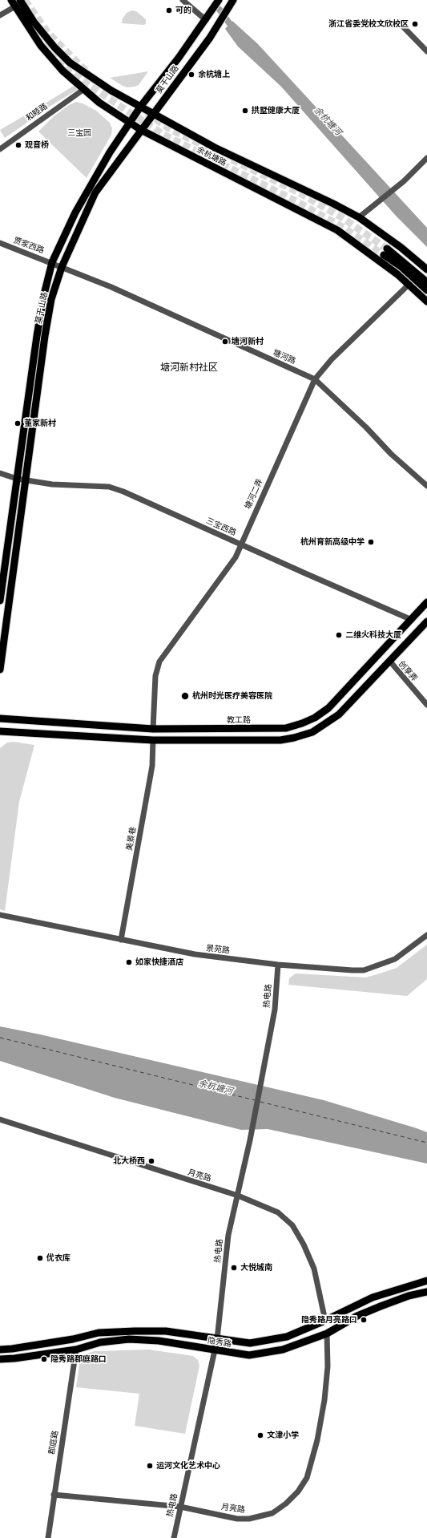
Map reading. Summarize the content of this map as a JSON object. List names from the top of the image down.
{
  "streets": {
    "main road": [
      "莫干山路",
      "余杭塘路",
      "教工路",
      "隐秀路"
    ],
    "street": [
      "和睦路",
      "贾家西路",
      "塘河路",
      "塘河二弄",
      "三宝西路",
      "创享弄",
      "美景巷",
      "景苑路",
      "热电路",
      "月亮路",
      "郡庭路"
    ]
  },
  "crossings": [
    ["莫干山路", "余杭塘路"],
    ["莫干山路", "贾家西路"],
    ["莫干山路", "塘河路"],
    ["莫干山路", "三宝西路"],
    ["和睦路", "余杭塘路"],
    ["余杭塘路", "塘河二弄"],
    ["贾家西路", "塘河路"],
    ["塘河路", "塘河二弄"],
    ["塘河二弄", "三宝西路"],
    ["塘河二弄", "教工路"],
    ["三宝西路", "教工路"],
    ["美景巷", "景苑路"],
    ["景苑路", "热电路"],
    ["热电路", "月亮路"],
    ["热电路", "隐秀路"],
    ["月亮路", "隐秀路"],
    ["月亮路", "郡庭路"],
    ["隐秀路", "郡庭路"]
  ],
  "districts": ["塘河新村社区"],
  "water": ["余杭塘河"],
  "parks": ["三宝园"],
  "places": [
    "可的",
    "浙江省委党校文欣校区",
    "余杭塘上",
    "拱墅健康大厦",
    "观音桥",
    "塘河新村",
    "董家新村",
    "杭州育新高级中学",
    "二维火科技大厦",
    "杭州时光医疗美容医院",
    "如家快捷酒店",
    "北大桥西",
    "优衣库",
    "大悦城南",
    "隐秀路月亮路口",
    "隐秀路郡庭路口",
    "文津小学",
    "运河文化艺术中心"
  ]
}
